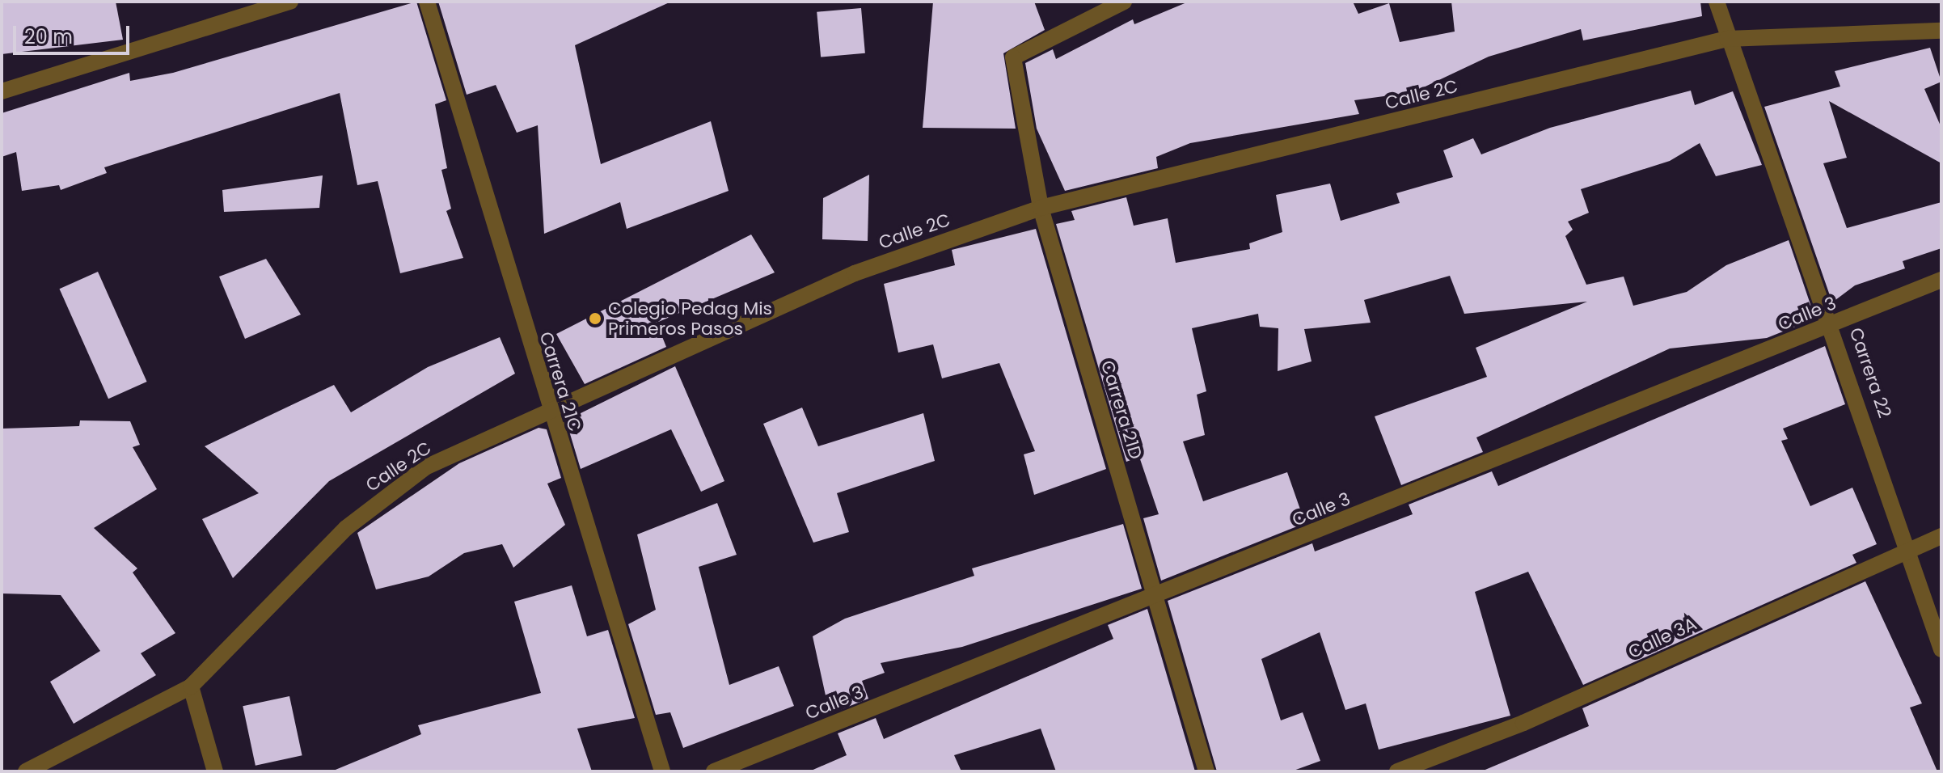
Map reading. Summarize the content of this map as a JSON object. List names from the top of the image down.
{
  "streets": {
    "street": [
      "Calle 2C",
      "Calle 3",
      "Carrera 22",
      "Carrera 21C",
      "Carrera 21D",
      "Calle 3A"
    ]
  },
  "crossings": [
    ["Calle 2C", "Carrera 22"],
    ["Calle 2C", "Carrera 21C"],
    ["Calle 2C", "Carrera 21D"],
    ["Calle 3", "Carrera 22"],
    ["Calle 3", "Carrera 21D"],
    ["Carrera 22", "Calle 3A"]
  ],
  "places": ["Colegio Pedag Mis Primeros Pasos"],
  "scale_bar": "20 m"
}
